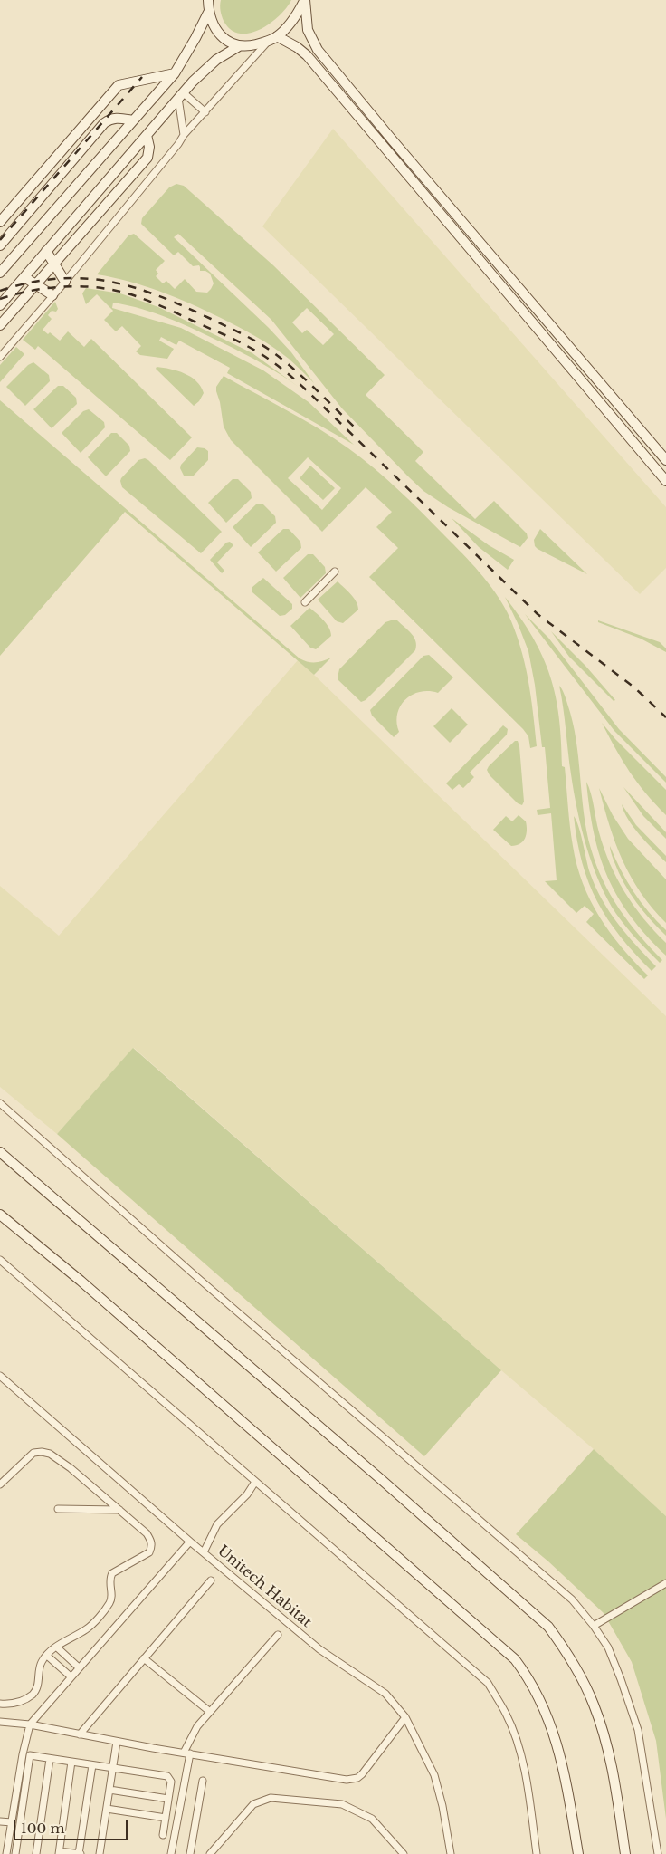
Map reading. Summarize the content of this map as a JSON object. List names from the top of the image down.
{
  "streets": {
    "street": ["Unitech Habitat"]
  },
  "scale_bar": "100 m"
}
